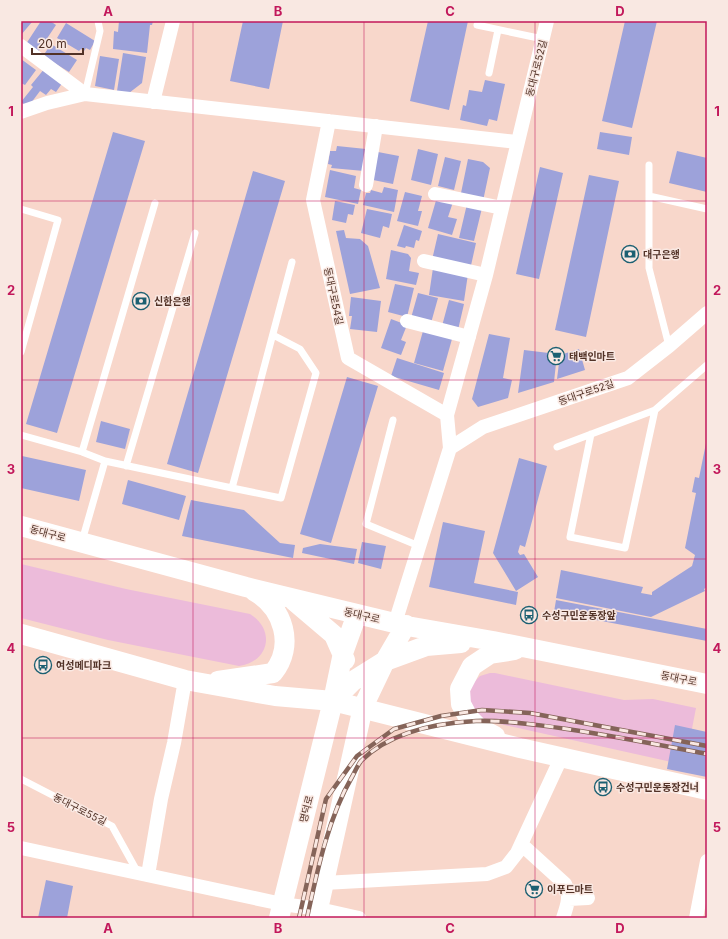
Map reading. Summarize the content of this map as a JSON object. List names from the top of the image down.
{
  "streets": {
    "main road": ["동대구로", "명덕로"],
    "street": ["동대구로52길", "동대구로54길"],
    "lane": ["동대구로55길"]
  },
  "crossings": [
    ["동대구로52길", "동대구로54길"],
    ["동대구로52길", "동대구로"],
    ["동대구로", "명덕로"]
  ],
  "places": {
    "bank": ["대구은행", "신한은행"],
    "supermarket": ["태백인마트", "이푸드마트"],
    "bus stop": ["수성구민운동장앞", "여성메디파크", "수성구민운동장건너"]
  },
  "scale_bar": "20 m",
  "grid": {
    "columns": [
      "A",
      "B",
      "C",
      "D"
    ],
    "rows": [
      "1",
      "2",
      "3",
      "4",
      "5"
    ]
  }
}
